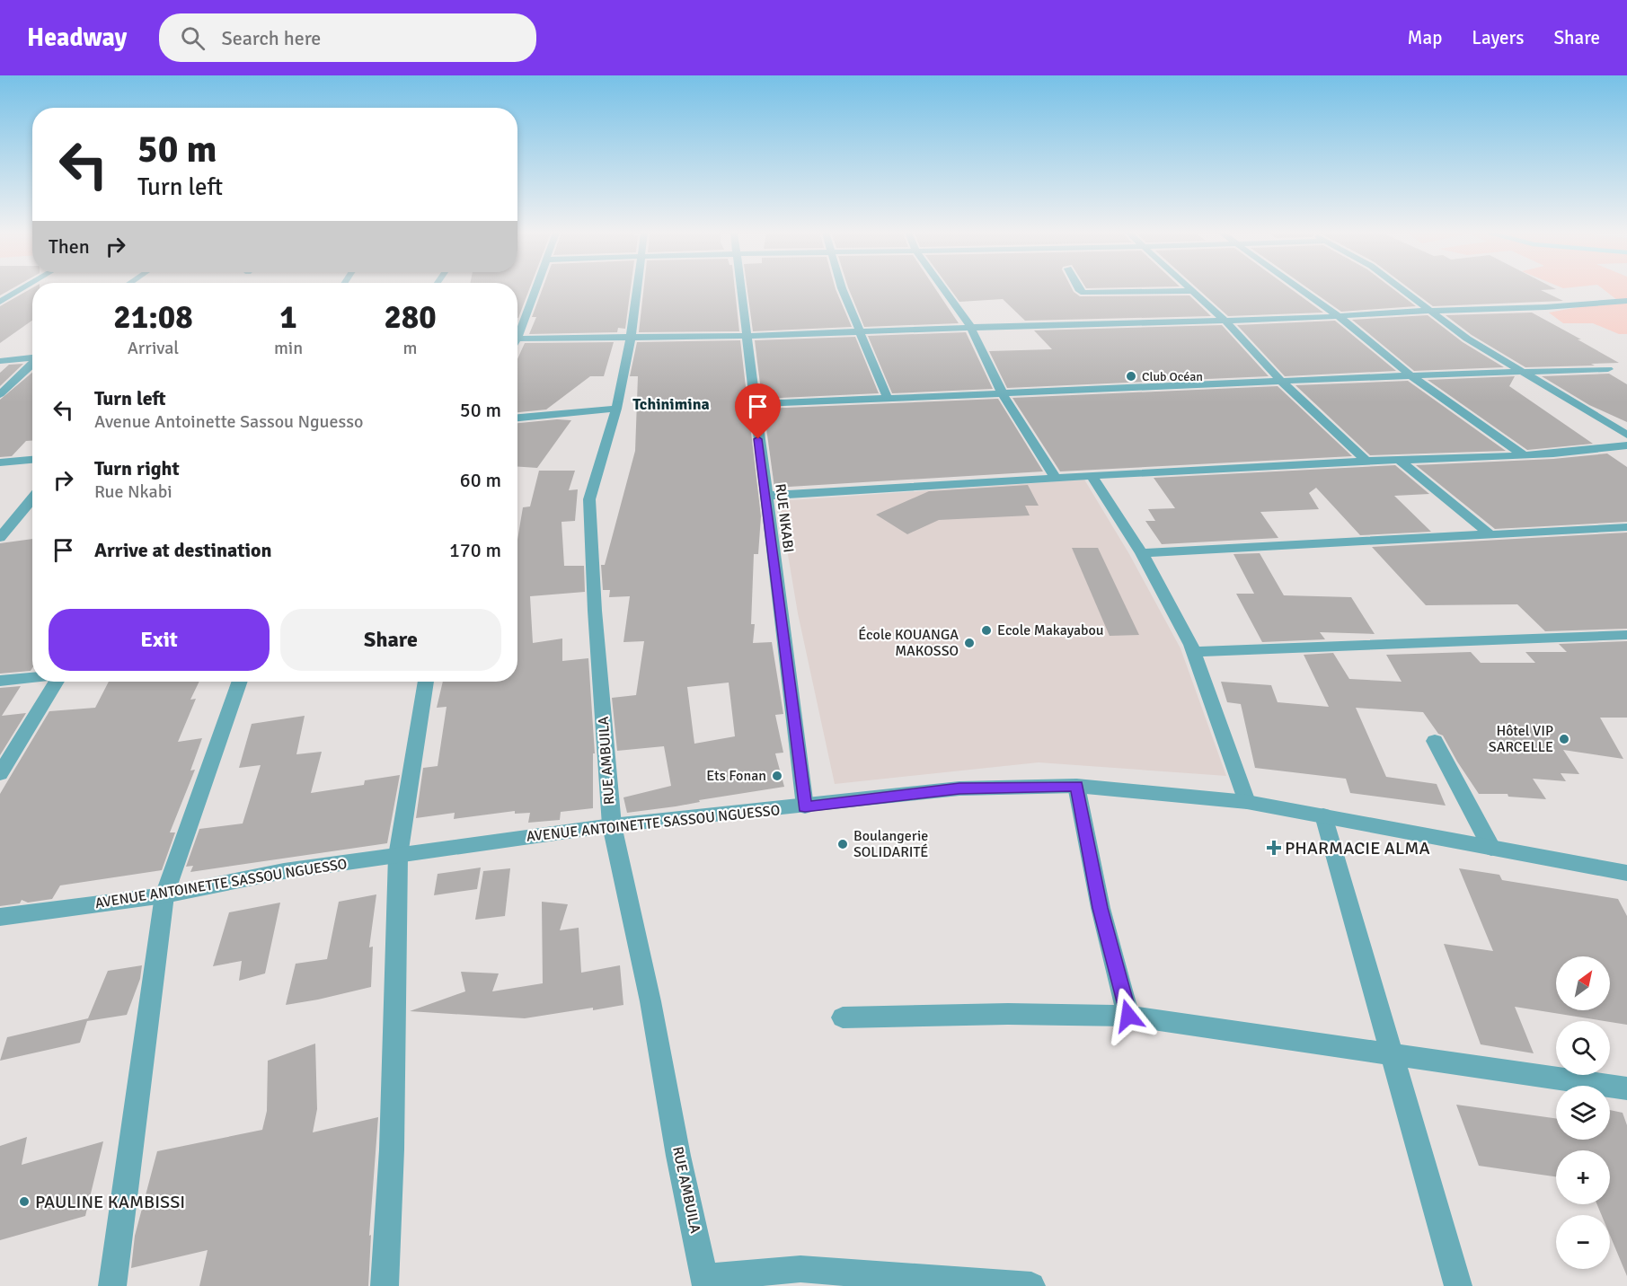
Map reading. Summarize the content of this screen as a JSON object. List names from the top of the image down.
{
  "streets": {
    "street": ["RUE NKABI", "RUE AMBUILA", "AVENUE ANTOINETTE SASSOU NGUESSO"]
  },
  "crossings": [
    ["RUE NKABI", "AVENUE ANTOINETTE SASSOU NGUESSO"],
    ["RUE AMBUILA", "AVENUE ANTOINETTE SASSOU NGUESSO"]
  ],
  "districts": ["Tchinimina"],
  "places": {
    "other": [
      "Club Océan",
      "Ecole Makayabou",
      "École KOUANGA MAKOSSO",
      "Hôtel VIP SARCELLE",
      "Ets Fonan",
      "Boulangerie SOLIDARITÉ",
      "PAULINE KAMBISSI"
    ],
    "health": ["PHARMACIE ALMA"]
  },
  "north": "top right",
  "page": {
    "header": "Headway",
    "search": "Search here",
    "nav": ["Map", "Layers", "Share"],
    "turn": ["50 m", "Turn left"],
    "then": "Then",
    "eta": [
      "21:08",
      "Arrival",
      "1",
      "min",
      "280",
      "m"
    ],
    "list": [
      {
        "name": "Turn left",
        "note": "Avenue Antoinette Sassou Nguesso",
        "value": "50 m"
      },
      {
        "name": "Turn right",
        "note": "Rue Nkabi",
        "value": "60 m"
      },
      {
        "name": "Arrive at destination",
        "value": "170 m"
      }
    ],
    "buttons": ["Exit", "Share"],
    "map_buttons": ["+", "−"]
  }
}
